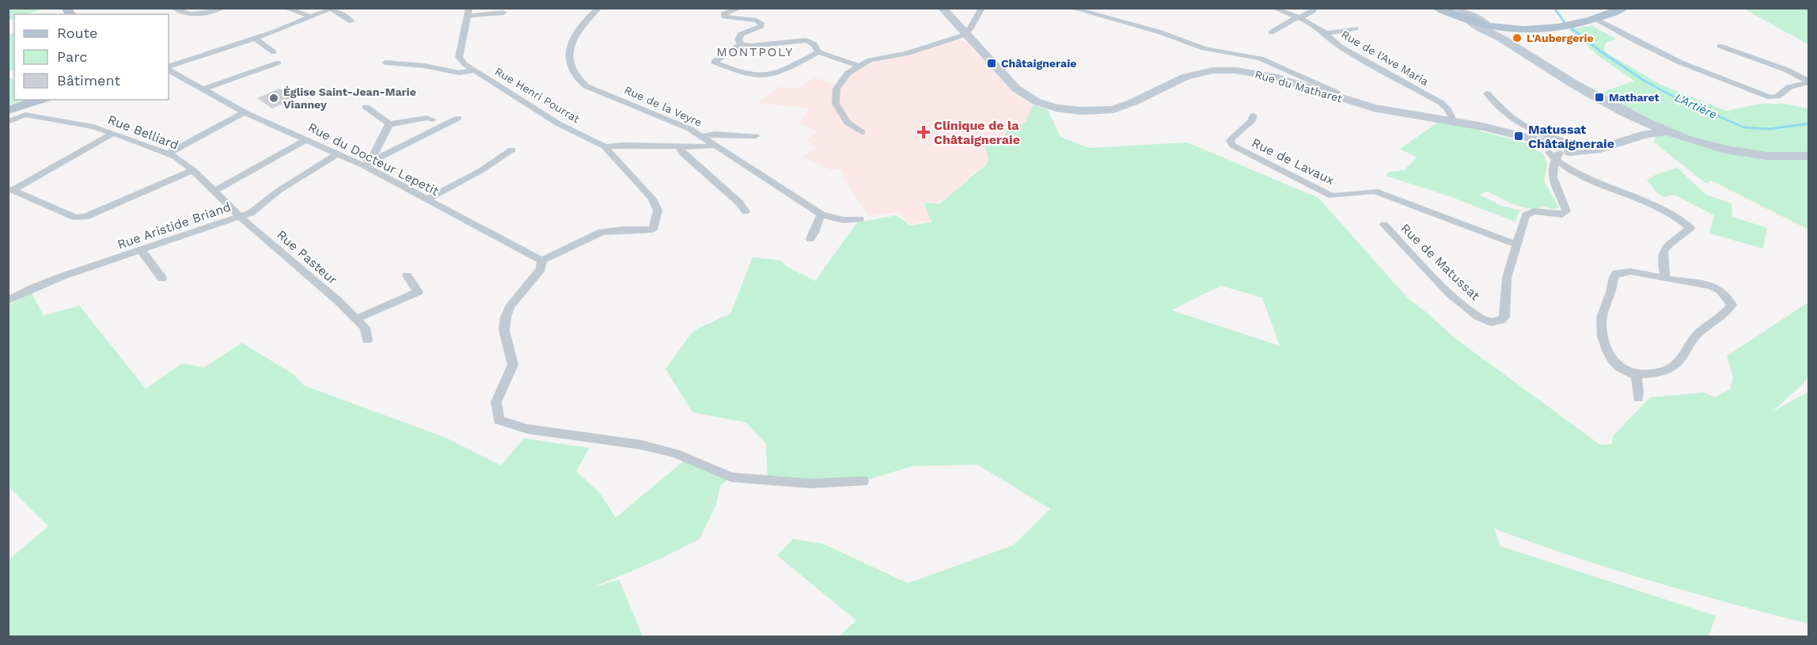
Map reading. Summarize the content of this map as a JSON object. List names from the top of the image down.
{
  "streets": {
    "street": [
      "Rue de l'Ave Maria",
      "Rue du Matharet",
      "Rue Henri Pourrat",
      "Rue de la Veyre",
      "Rue Belliard",
      "Rue du Docteur Lepetit",
      "Rue de Lavaux",
      "Rue Aristide Briand",
      "Rue Pasteur",
      "Rue de Matussat"
    ]
  },
  "crossings": [
    ["Rue de l'Ave Maria", "Rue du Matharet"],
    ["Rue du Matharet", "Rue de Matussat"],
    ["Rue Henri Pourrat", "Rue de la Veyre"],
    ["Rue Belliard", "Rue Aristide Briand"],
    ["Rue Belliard", "Rue Pasteur"],
    ["Rue du Docteur Lepetit", "Rue Aristide Briand"],
    ["Rue de Lavaux", "Rue de Matussat"],
    ["Rue Aristide Briand", "Rue Pasteur"]
  ],
  "districts": ["MONTPOLY"],
  "water": ["L'Artière"],
  "places": {
    "other": ["L'Aubergerie", "Église Saint-Jean-Marie Vianney"],
    "transit": ["Châtaigneraie", "Matharet", "Matussat Châtaigneraie"],
    "health": ["Clinique de la Châtaigneraie"]
  },
  "legend": ["Route", "Parc", "Bâtiment"]
}
